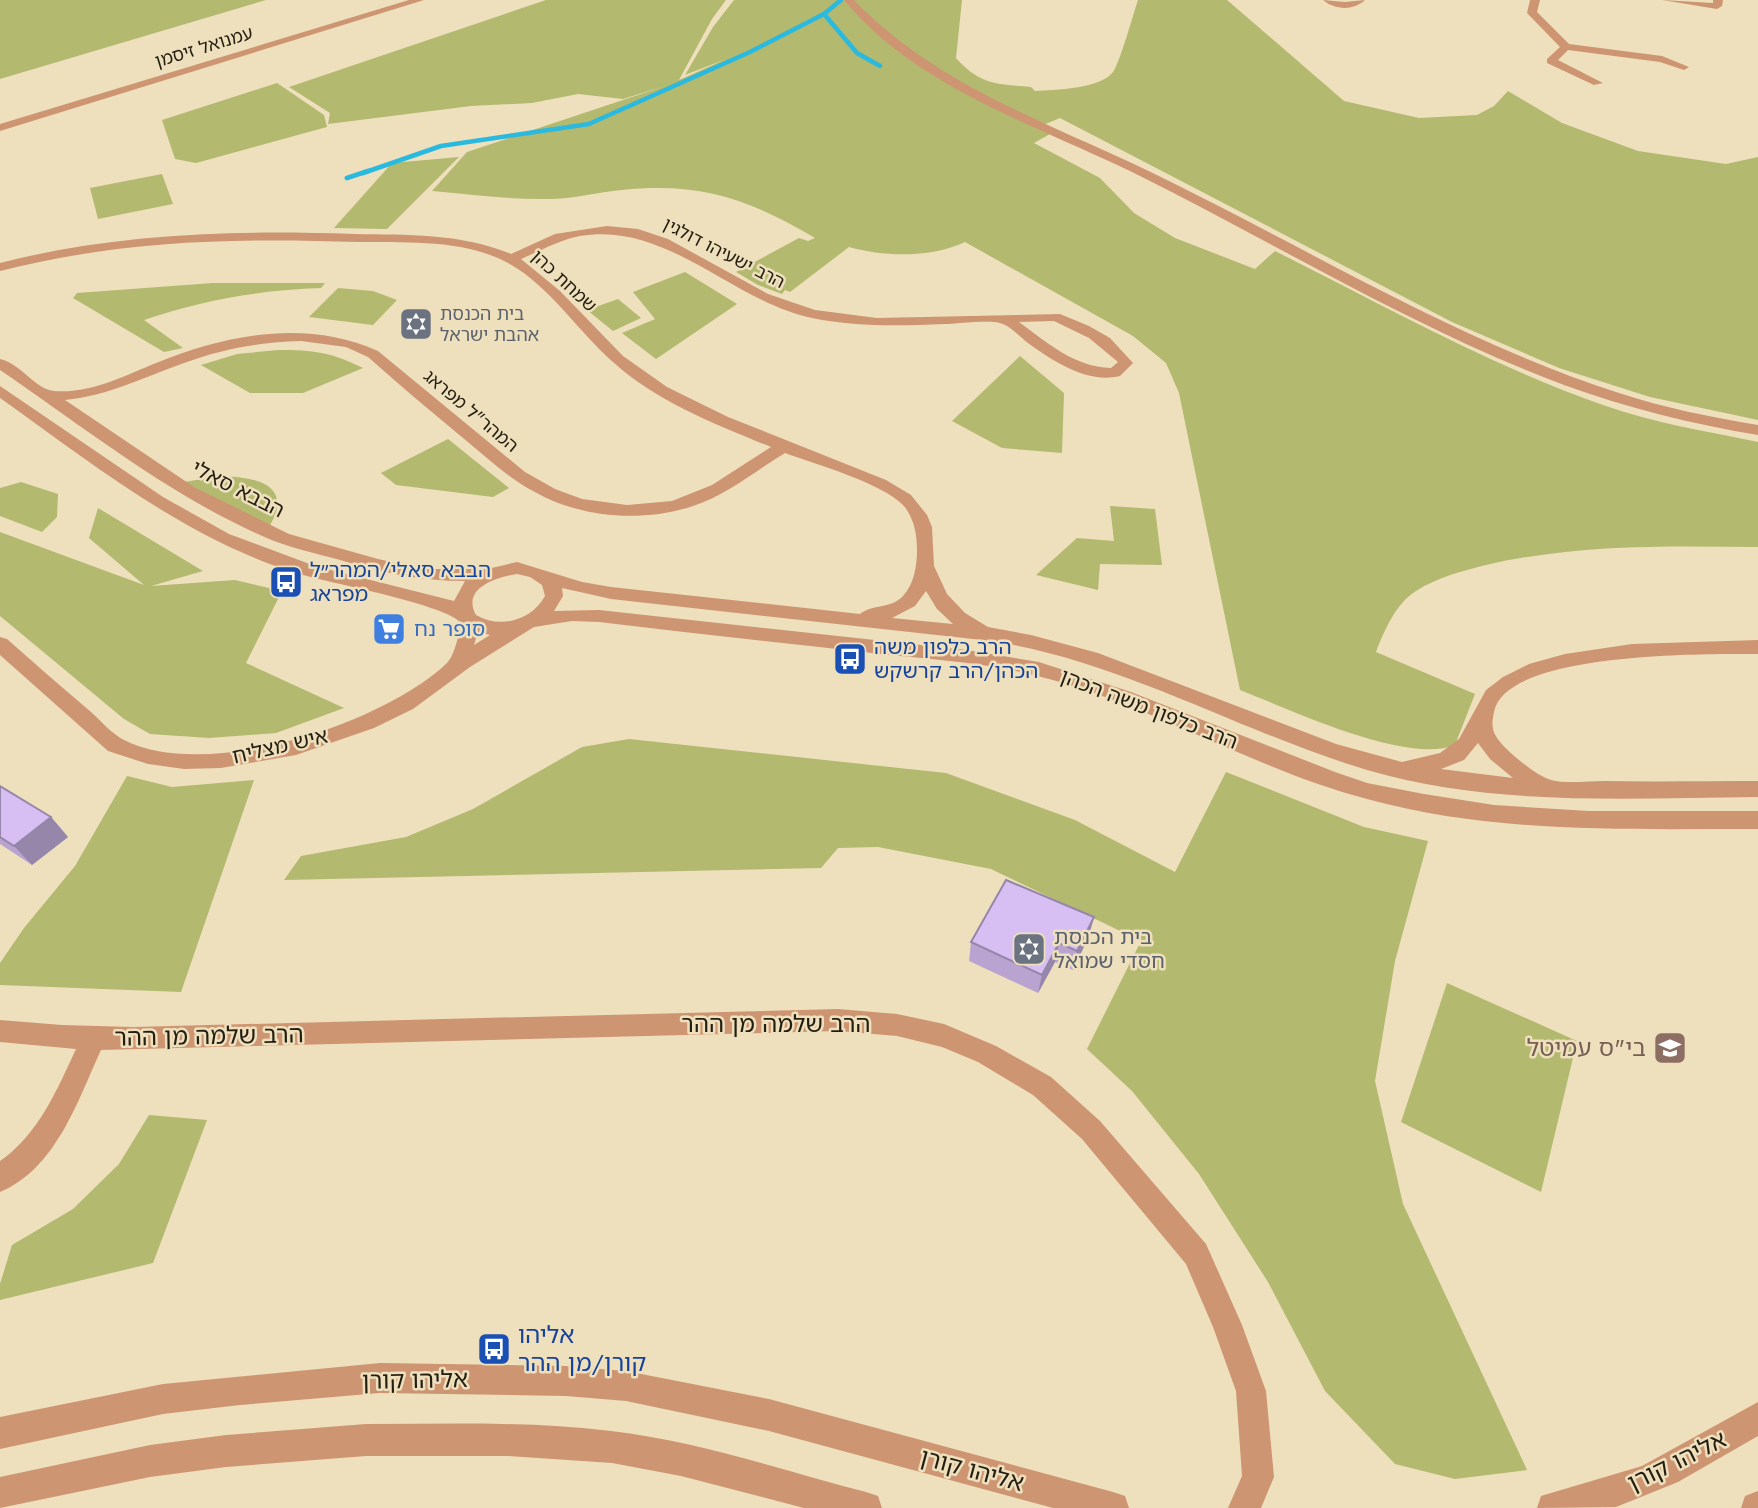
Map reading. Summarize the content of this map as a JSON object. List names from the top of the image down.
{
  "streets": {
    "street": [
      "עמנואל זיסמן",
      "הרב ישעיהו דולגין",
      "שמחת כהן",
      "המהר\"ל מפראג",
      "הבבא סאלי",
      "הרב כלפון משה הכהן",
      "איש מצליח",
      "הרב שלמה מן ההר",
      "אליהו קורן"
    ]
  },
  "crossings": [
    ["הרב ישעיהו דולגין", "שמחת כהן"],
    ["שמחת כהן", "המהר\"ל מפראג"],
    ["המהר\"ל מפראג", "הבבא סאלי"],
    ["הבבא סאלי", "הרב כלפון משה הכהן"],
    ["הבבא סאלי", "איש מצליח"],
    ["הרב כלפון משה הכהן", "איש מצליח"]
  ],
  "places": {
    "synagogue": ["בית הכנסת אהבת ישראל", "בית הכנסת חסדי שמואל"],
    "bus stop": ["הבבא סאלי/המהר״ל מפראג", "הרב כלפון משה הכהן/הרב קרשקש", "אליהו קורן/מן ההר"],
    "supermarket": ["סופר נח"],
    "school or university": ["בי\"ס עמיטל"]
  }
}
